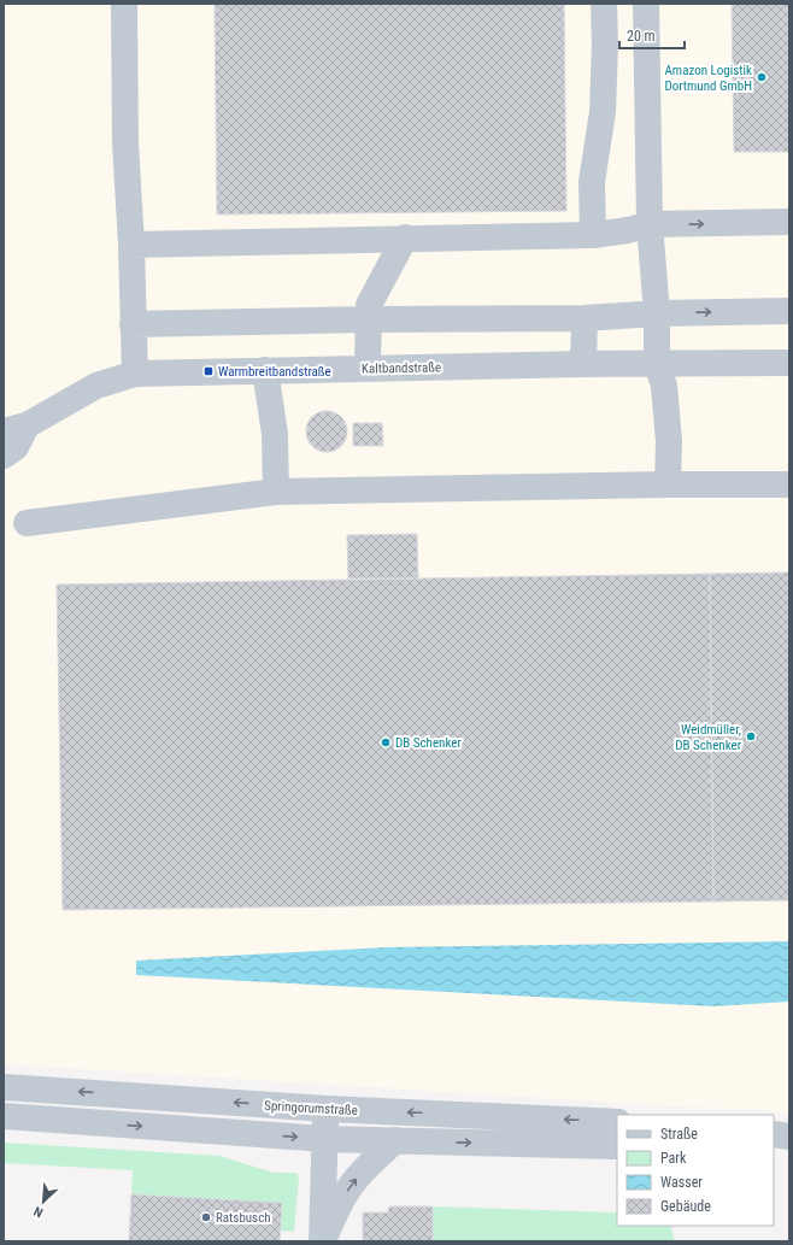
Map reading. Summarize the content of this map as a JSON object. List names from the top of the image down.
{
  "streets": {
    "street": ["Kaltbandstraße", "Springorumstraße"]
  },
  "places": {
    "other": [
      "Amazon Logistik Dortmund GmbH",
      "Weidmüller, DB Schenker",
      "DB Schenker",
      "Ratsbusch"
    ],
    "transit": ["Warmbreitbandstraße"]
  },
  "legend": [
    "Straße",
    "Park",
    "Wasser",
    "Gebäude"
  ],
  "scale_bar": "20 m",
  "north": "bottom left"
}
